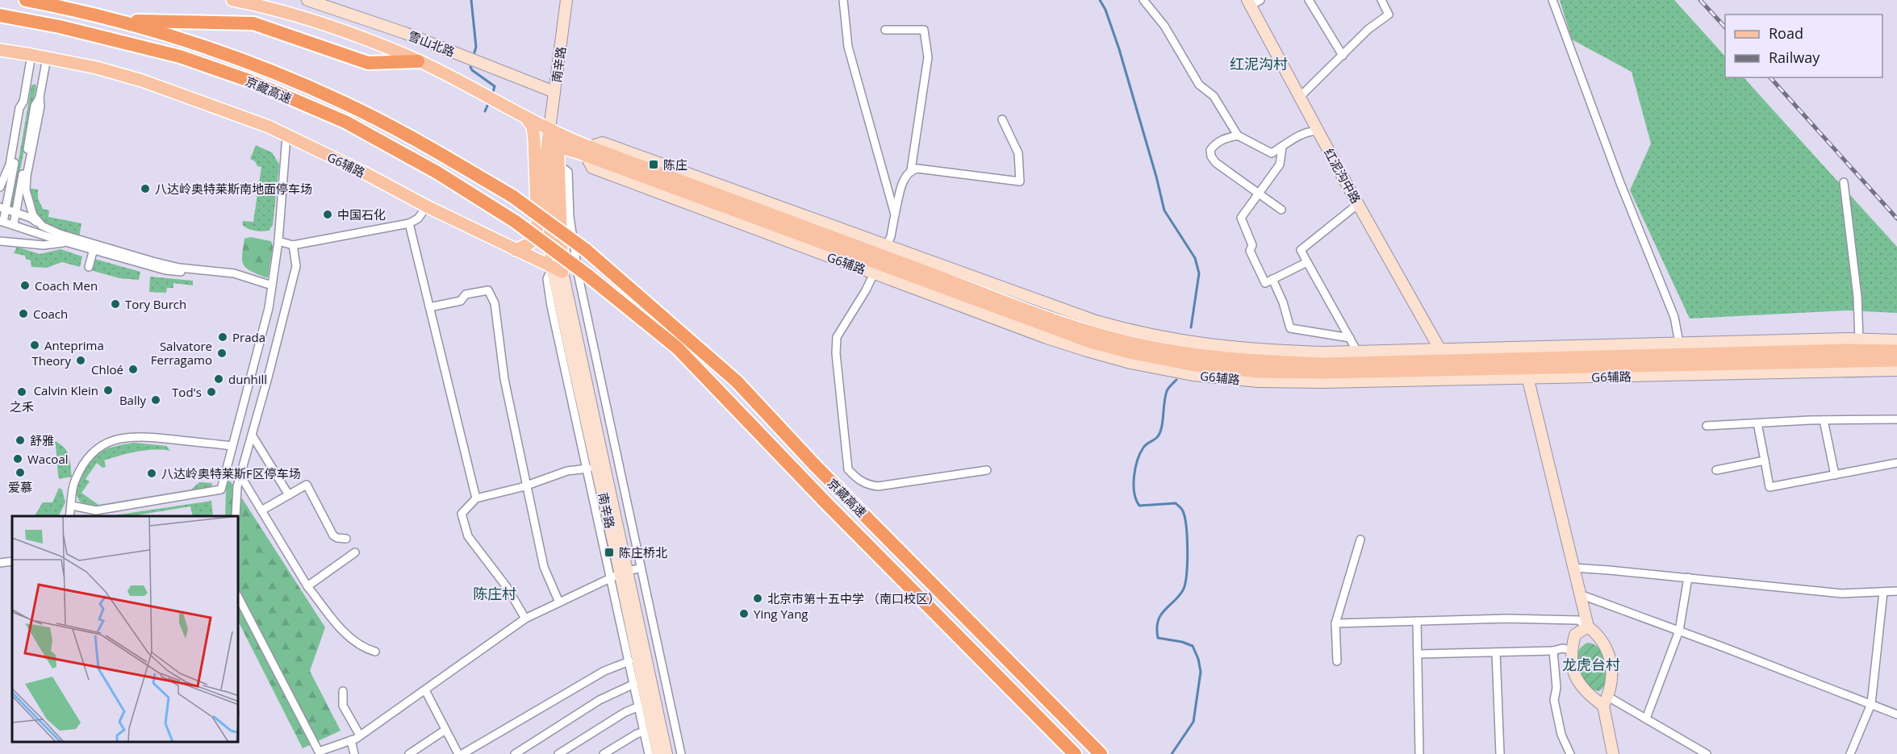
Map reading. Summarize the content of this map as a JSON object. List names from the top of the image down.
{
  "streets": {
    "highway": ["京藏高速"],
    "main road": ["G6辅路"],
    "street": ["雪山北路", "南辛路", "红泥沟中路"]
  },
  "crossings": [
    ["雪山北路", "南辛路"],
    ["南辛路", "G6辅路"],
    ["G6辅路", "红泥沟中路"]
  ],
  "districts": ["红泥沟村", "陈庄村", "龙虎台村"],
  "places": {
    "transit": ["陈庄", "陈庄桥北"],
    "other": [
      "八达岭奥特莱斯南地面停车场",
      "中国石化",
      "Coach Men",
      "Tory Burch",
      "Coach",
      "Prada",
      "Anteprima",
      "Salvatore Ferragamo",
      "Theory",
      "Chloé",
      "dunhill",
      "Calvin Klein",
      "之禾",
      "Tod's",
      "Bally",
      "舒雅",
      "Wacoal",
      "爱慕",
      "八达岭奥特莱斯F区停车场",
      "北京市第十五中学 （南口校区）",
      "Ying Yang"
    ]
  },
  "legend": ["Road", "Railway"]
}
